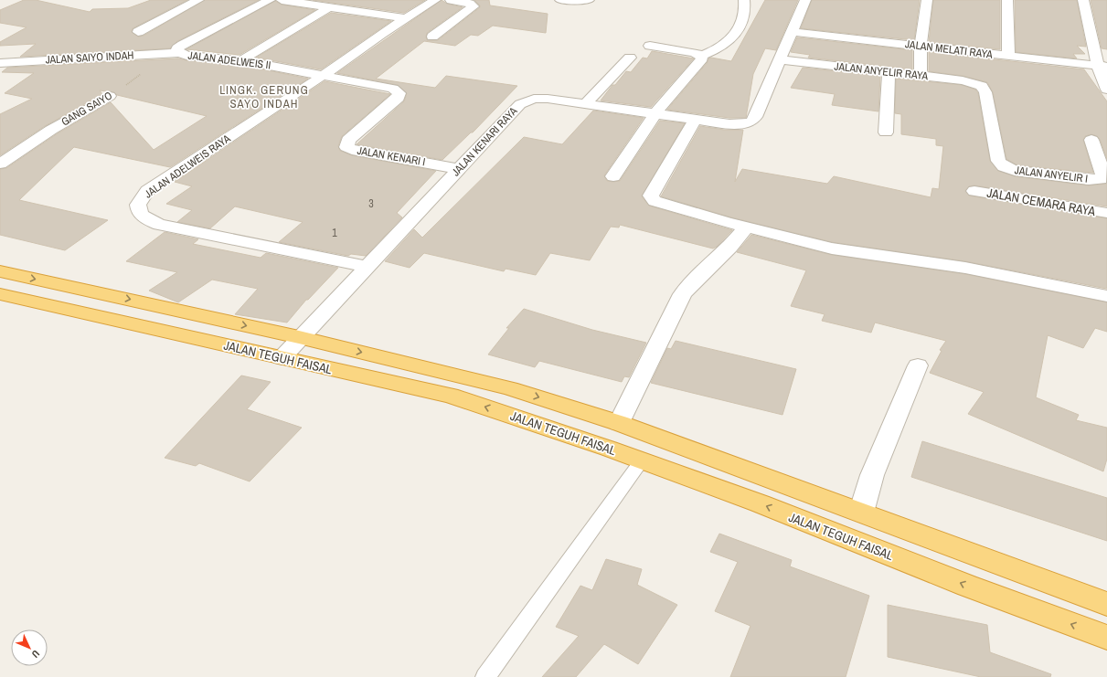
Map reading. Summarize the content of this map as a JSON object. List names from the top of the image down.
{
  "streets": {
    "highway": ["JALAN TEGUH FAISAL"],
    "street": [
      "JALAN MELATI RAYA",
      "JALAN SAIYO INDAH",
      "JALAN ADELWEIS II",
      "JALAN ANYELIR RAYA",
      "GANG SAIYO",
      "JALAN KENARI RAYA",
      "JALAN KENARI I",
      "JALAN ADELWEIS RAYA",
      "JALAN ANYELIR I",
      "JALAN CEMARA RAYA"
    ]
  },
  "crossings": [
    ["JALAN MELATI RAYA", "JALAN KENARI RAYA"],
    ["JALAN SAIYO INDAH", "JALAN ADELWEIS II"],
    ["JALAN ADELWEIS II", "JALAN KENARI I"],
    ["JALAN ADELWEIS II", "JALAN ADELWEIS RAYA"],
    ["JALAN ANYELIR RAYA", "JALAN KENARI RAYA"],
    ["JALAN ANYELIR RAYA", "JALAN ANYELIR I"],
    ["JALAN KENARI RAYA", "JALAN KENARI I"],
    ["JALAN KENARI RAYA", "JALAN ADELWEIS RAYA"],
    ["JALAN KENARI RAYA", "JALAN TEGUH FAISAL"],
    ["JALAN KENARI I", "JALAN ADELWEIS RAYA"]
  ],
  "districts": ["LINGK. GERUNG SAYO INDAH"],
  "house_numbers": ["3", "1"],
  "north": "bottom right"
}
